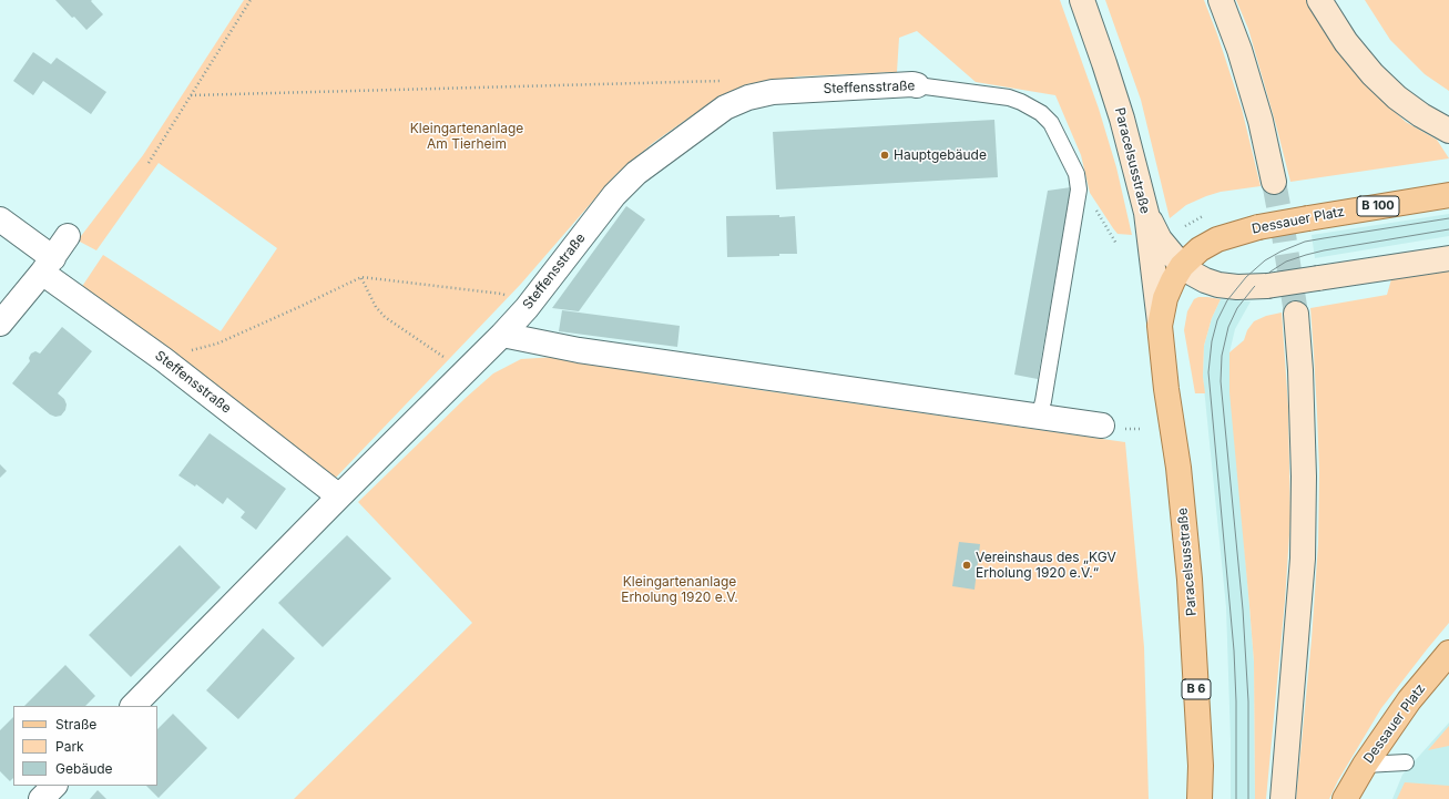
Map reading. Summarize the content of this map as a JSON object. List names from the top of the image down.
{
  "streets": {
    "main road": [
      "Paracelsusstraße",
      "B 100",
      "Dessauer Platz",
      "B 6"
    ],
    "street": ["Steffensstraße"]
  },
  "crossings": [
    ["Paracelsusstraße", "Dessauer Platz"]
  ],
  "parks": ["Kleingartenanlage Am Tierheim", "Kleingartenanlage Erholung 1920 e.V."],
  "places": ["Hauptgebäude", "Vereinshaus des „KGV Erholung 1920 e.V.“"],
  "legend": ["Straße", "Park", "Gebäude"]
}
